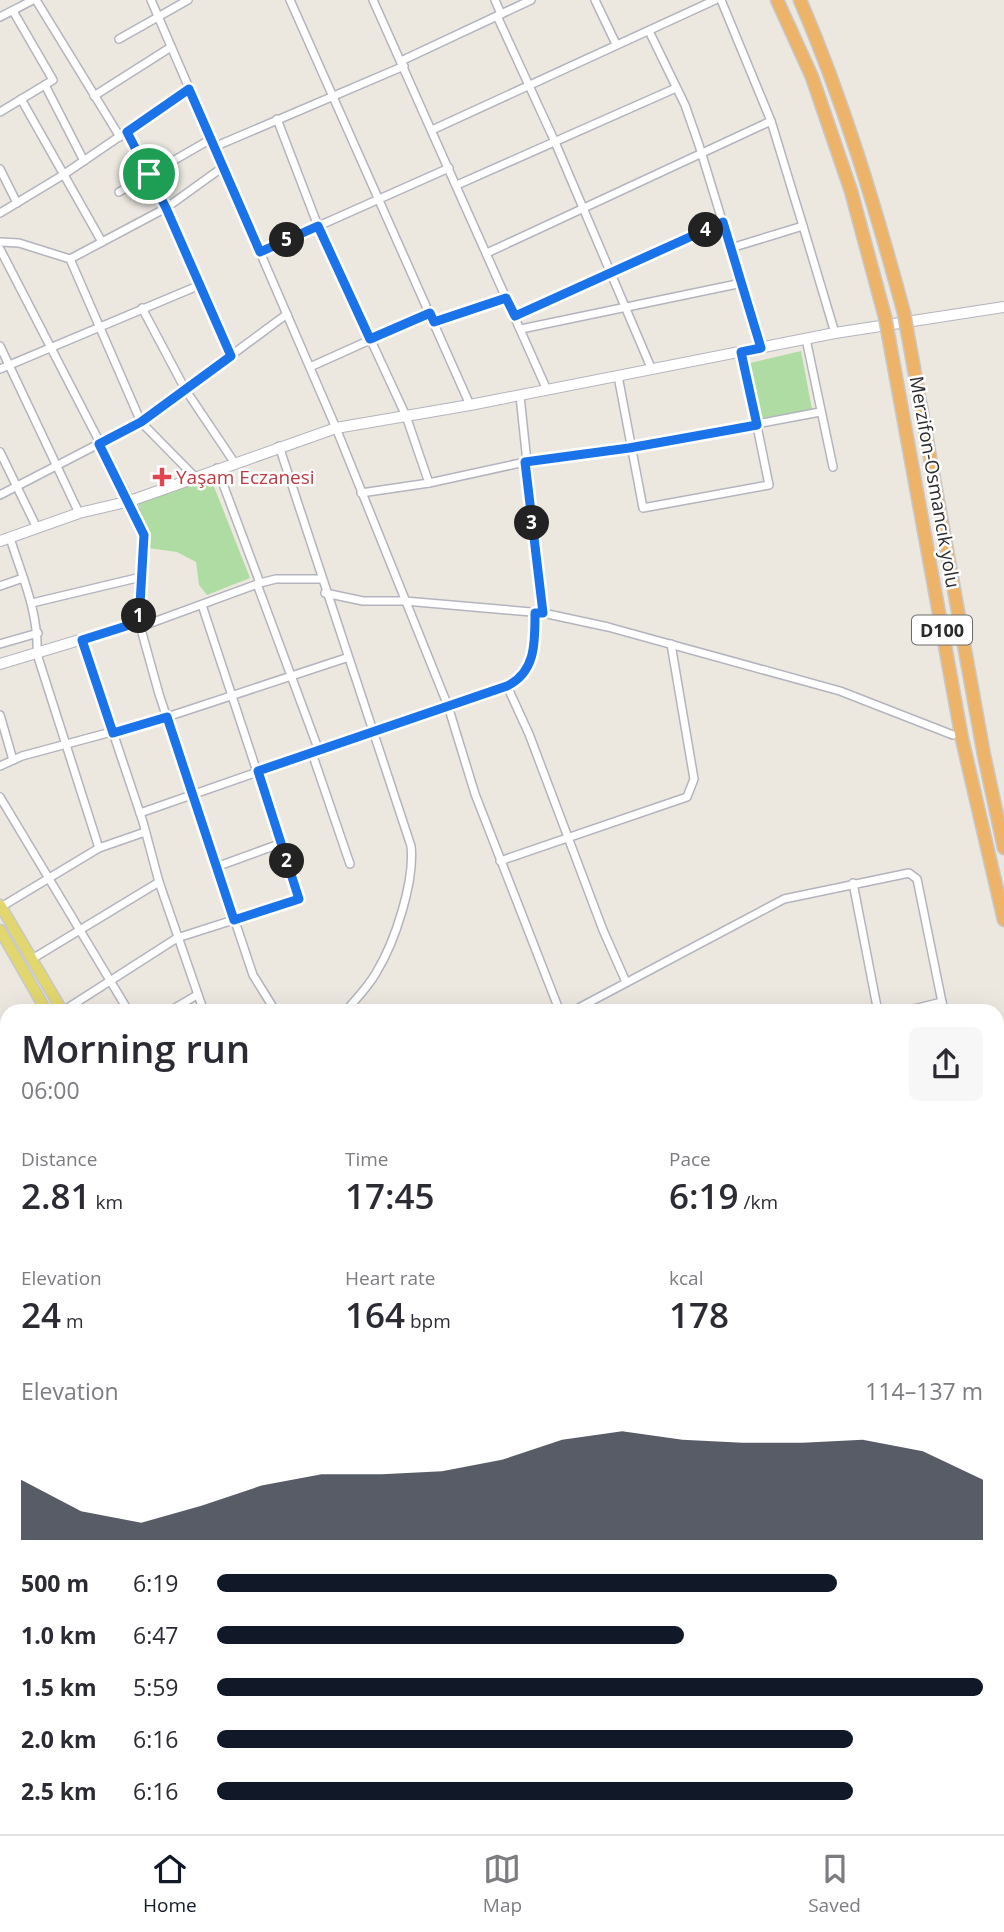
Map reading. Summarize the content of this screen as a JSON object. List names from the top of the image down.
{
  "streets": {
    "highway": ["Merzifon-Osmancık yolu", "D100"]
  },
  "places": {
    "health": ["Yaşam Eczanesi"]
  },
  "page": {
    "pins": [
      "4",
      "5",
      "3",
      "1",
      "2"
    ],
    "heading": ["Morning run", "06:00"],
    "stats": [
      ["Distance", "2.81 km"],
      ["Time", "17:45"],
      ["Pace", "6:19 /km"],
      ["Elevation", "24 m"],
      ["Heart rate", "164 bpm"],
      ["kcal", "178"]
    ],
    "chart": ["Elevation", "114–137 m"],
    "list": [
      {
        "name": "500 m",
        "note": "6:19"
      },
      {
        "name": "1.0 km",
        "note": "6:47"
      },
      {
        "name": "1.5 km",
        "note": "5:59"
      },
      {
        "name": "2.0 km",
        "note": "6:16"
      },
      {
        "name": "2.5 km",
        "note": "6:16"
      }
    ],
    "tabs": ["Home", "Map", "Saved"]
  }
}
